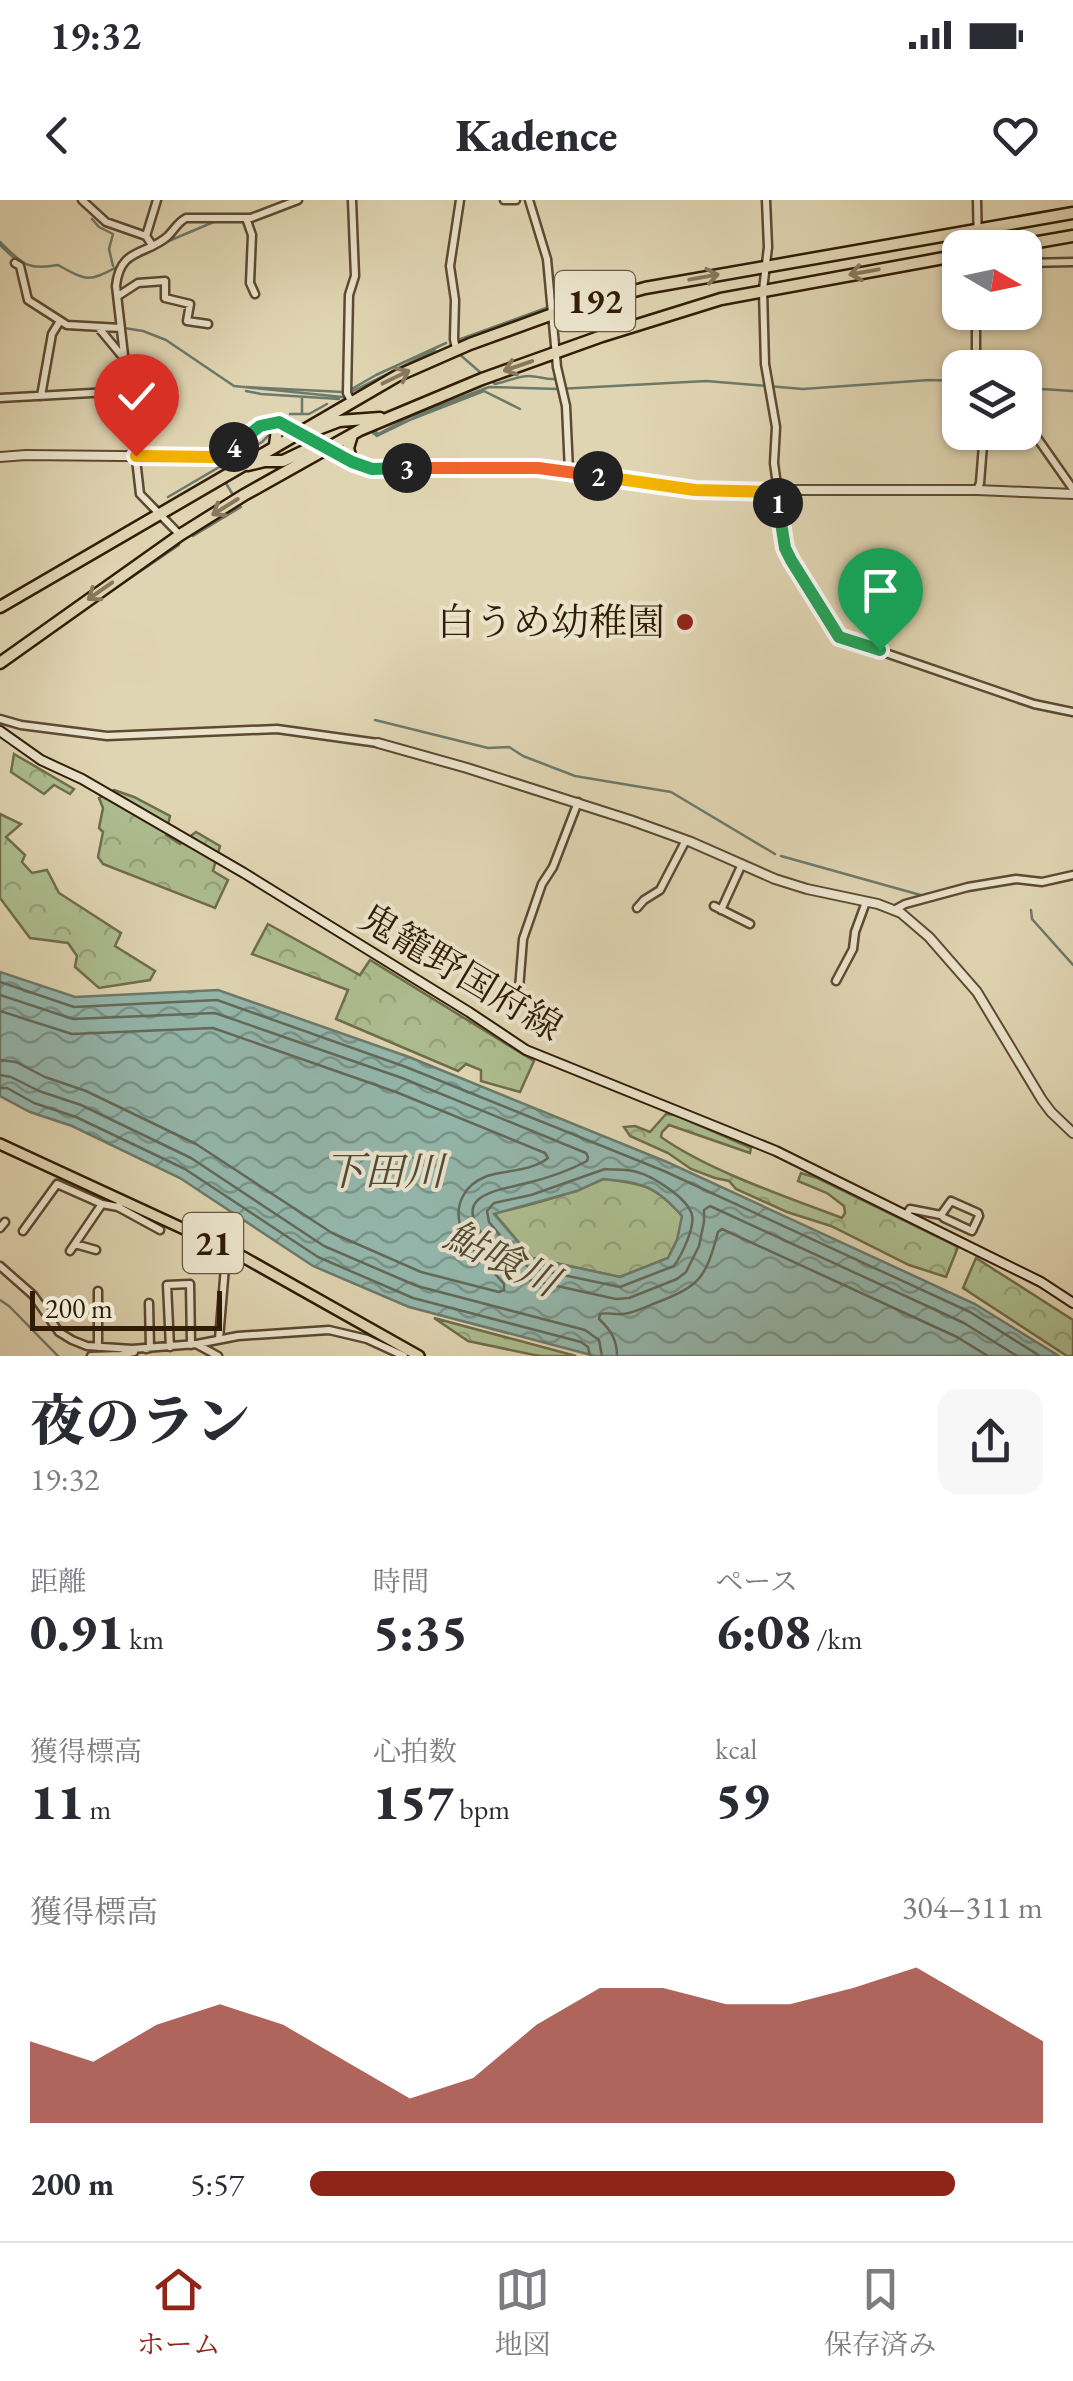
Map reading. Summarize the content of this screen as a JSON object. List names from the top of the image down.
{
  "streets": {
    "highway": ["192"],
    "main road": ["21"],
    "street": ["鬼籠野国府線"]
  },
  "water": ["下田川", "鮎喰川"],
  "places": ["白うめ幼稚園"],
  "scale_bar": "200 m",
  "north": "right",
  "page": {
    "status": "19:32",
    "header": "Kadence",
    "pins": [
      "4",
      "3",
      "2",
      "1"
    ],
    "scale": "200 m",
    "heading": ["夜のラン", "19:32"],
    "stats": [
      ["距離", "0.91 km"],
      ["時間", "5:35"],
      ["ペース", "6:08 /km"],
      ["獲得標高", "11 m"],
      ["心拍数", "157 bpm"],
      ["kcal", "59"]
    ],
    "chart": ["獲得標高", "304–311 m"],
    "list": [
      {
        "name": "200 m",
        "note": "5:57"
      }
    ],
    "tabs": ["ホーム", "地図", "保存済み"]
  }
}
